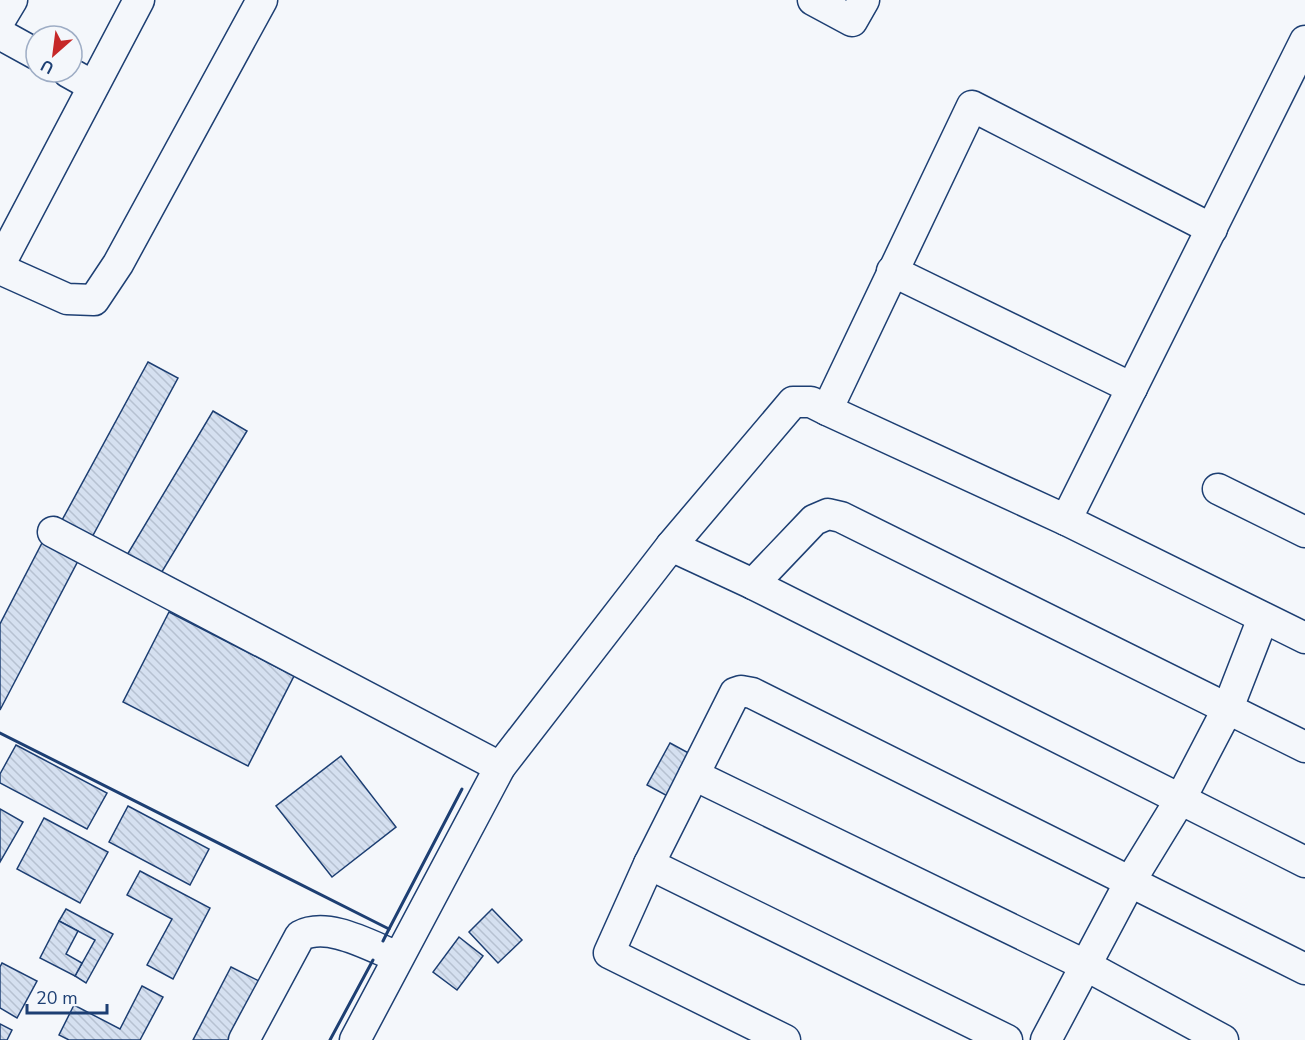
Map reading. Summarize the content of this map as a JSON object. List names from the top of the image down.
{
  "scale_bar": "20 m",
  "north": "bottom left"
}
